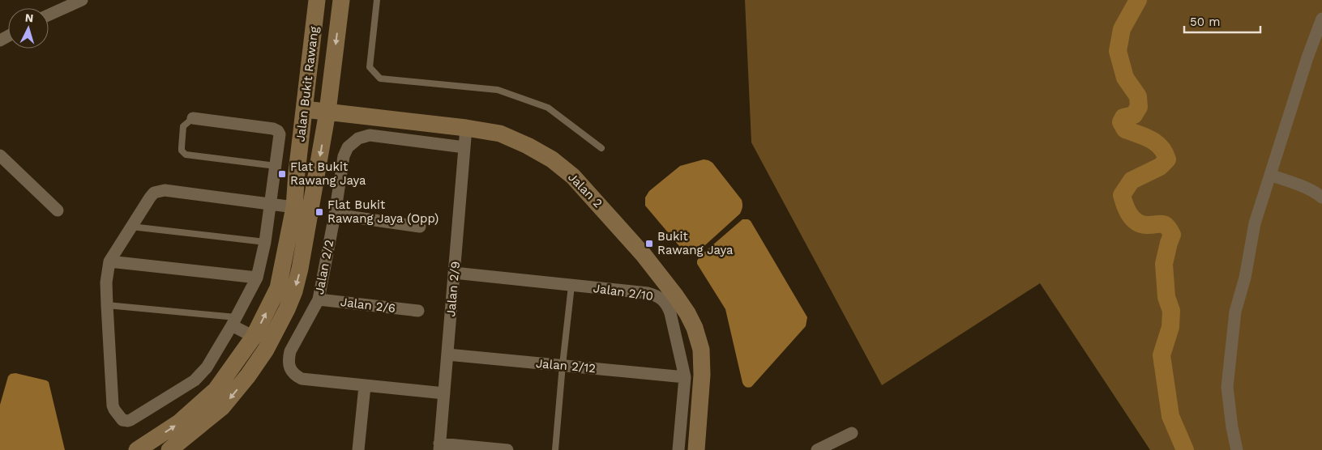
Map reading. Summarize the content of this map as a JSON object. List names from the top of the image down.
{
  "streets": {
    "street": [
      "Jalan Bukit Rawang",
      "Jalan 2",
      "Jalan 2/2",
      "Jalan 2/9",
      "Jalan 2/10",
      "Jalan 2/6",
      "Jalan 2/12"
    ]
  },
  "crossings": [
    ["Jalan Bukit Rawang", "Jalan 2"],
    ["Jalan 2", "Jalan 2/9"],
    ["Jalan 2/2", "Jalan 2/9"],
    ["Jalan 2/2", "Jalan 2/6"],
    ["Jalan 2/9", "Jalan 2/10"],
    ["Jalan 2/9", "Jalan 2/12"],
    ["Jalan 2/10", "Jalan 2/12"]
  ],
  "places": {
    "transit": ["Flat Bukit Rawang Jaya", "Flat Bukit Rawang Jaya (Opp)", "Bukit Rawang Jaya"]
  },
  "scale_bar": "50 m",
  "north": "top"
}
